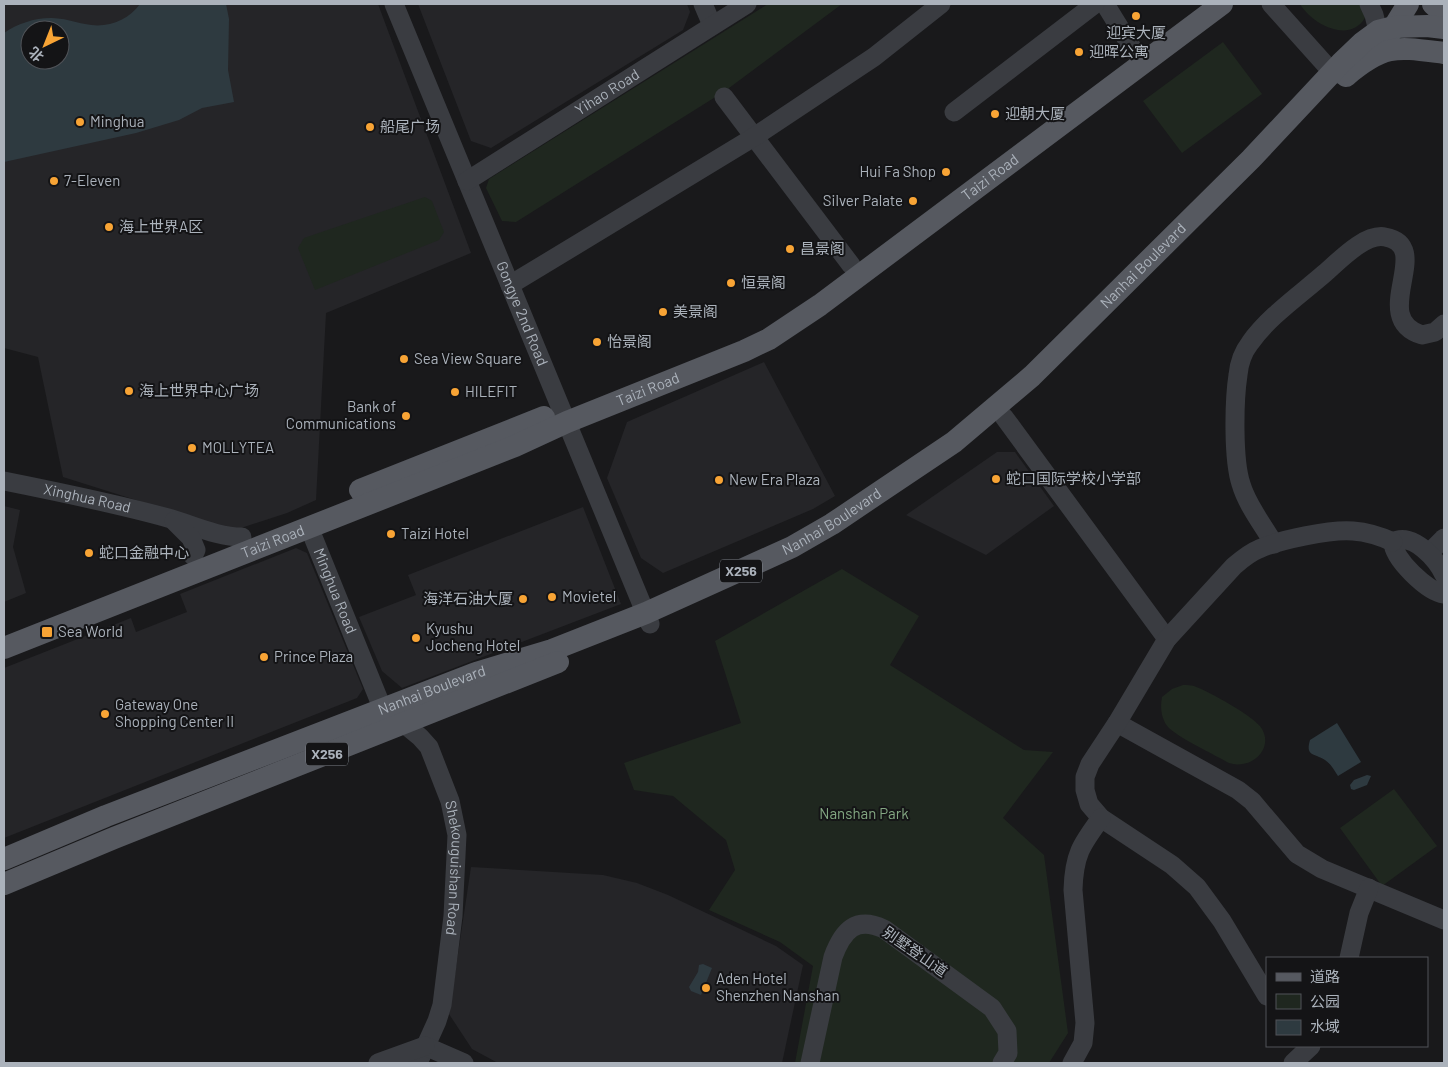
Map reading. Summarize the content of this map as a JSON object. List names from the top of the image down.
{
  "streets": {
    "main road": ["Taizi Road", "Nanhai Boulevard", "X256"],
    "street": [
      "Yihao Road",
      "Gongye 2nd Road",
      "Xinghua Road",
      "Minghua Road",
      "Shekouguishan Road",
      "别墅登山道"
    ]
  },
  "crossings": [
    ["Yihao Road", "Gongye 2nd Road"],
    ["Taizi Road", "Gongye 2nd Road"],
    ["Taizi Road", "Xinghua Road"],
    ["Taizi Road", "Minghua Road"],
    ["Nanhai Boulevard", "Gongye 2nd Road"],
    ["Nanhai Boulevard", "Minghua Road"],
    ["Nanhai Boulevard", "Shekouguishan Road"],
    ["Minghua Road", "Shekouguishan Road"]
  ],
  "parks": ["Nanshan Park"],
  "places": {
    "other": [
      "迎宾大厦",
      "迎晖公寓",
      "迎朝大厦",
      "Minghua",
      "船尾广场",
      "Hui Fa Shop",
      "7-Eleven",
      "Silver Palate",
      "海上世界A区",
      "昌景阁",
      "恒景阁",
      "美景阁",
      "怡景阁",
      "Sea View Square",
      "海上世界中心广场",
      "HILEFIT",
      "Bank of Communications",
      "MOLLYTEA",
      "蛇口国际学校小学部",
      "New Era Plaza",
      "Taizi Hotel",
      "蛇口金融中心",
      "Movietel",
      "海洋石油大厦",
      "Kyushu Jocheng Hotel",
      "Prince Plaza",
      "Gateway One Shopping Center II",
      "Aden Hotel Shenzhen Nanshan"
    ],
    "transit": ["Sea World"]
  },
  "legend": ["道路", "公园", "水域"],
  "north": "bottom left"
}
